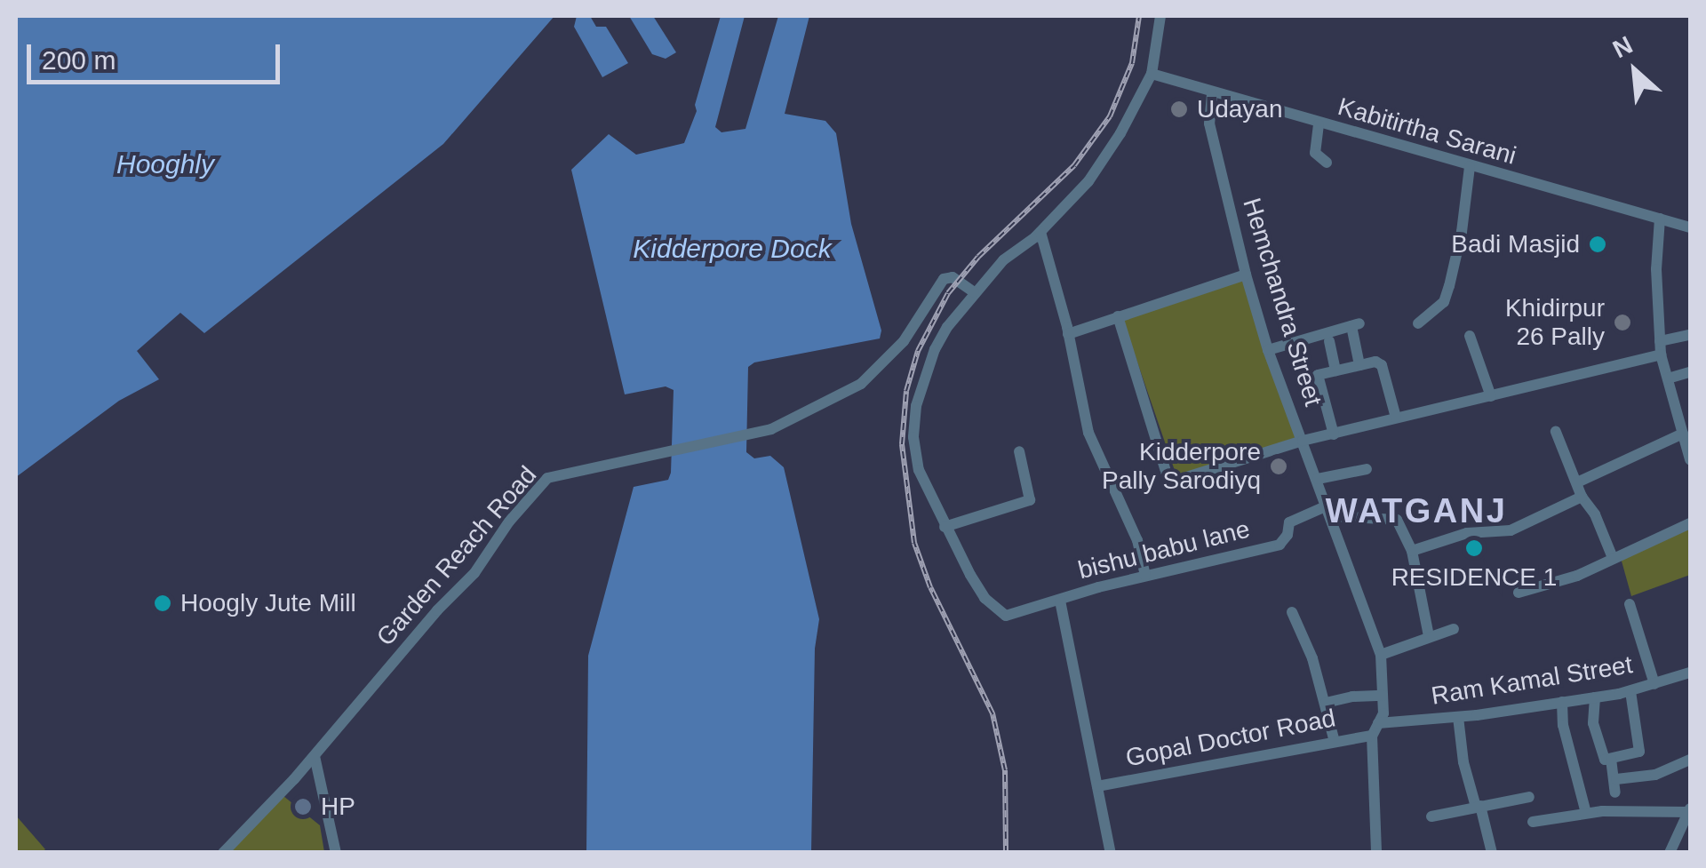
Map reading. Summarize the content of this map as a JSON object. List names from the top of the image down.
{
  "streets": {
    "street": [
      "Kabitirtha Sarani",
      "Hemchandra Street",
      "bishu babu lane",
      "Garden Reach Road",
      "Ram Kamal Street",
      "Gopal Doctor Road"
    ]
  },
  "crossings": [
    ["Kabitirtha Sarani", "Hemchandra Street"],
    ["Hemchandra Street", "bishu babu lane"],
    ["Hemchandra Street", "Ram Kamal Street"]
  ],
  "districts": ["WATGANJ"],
  "water": ["Hooghly", "Kidderpore Dock"],
  "places": [
    "Udayan",
    "Badi Masjid",
    "Khidirpur 26 Pally",
    "Kidderpore Pally Sarodiyq",
    "RESIDENCE 1",
    "Hoogly Jute Mill",
    "HP"
  ],
  "scale_bar": "200 m",
  "north": "top left"
}
